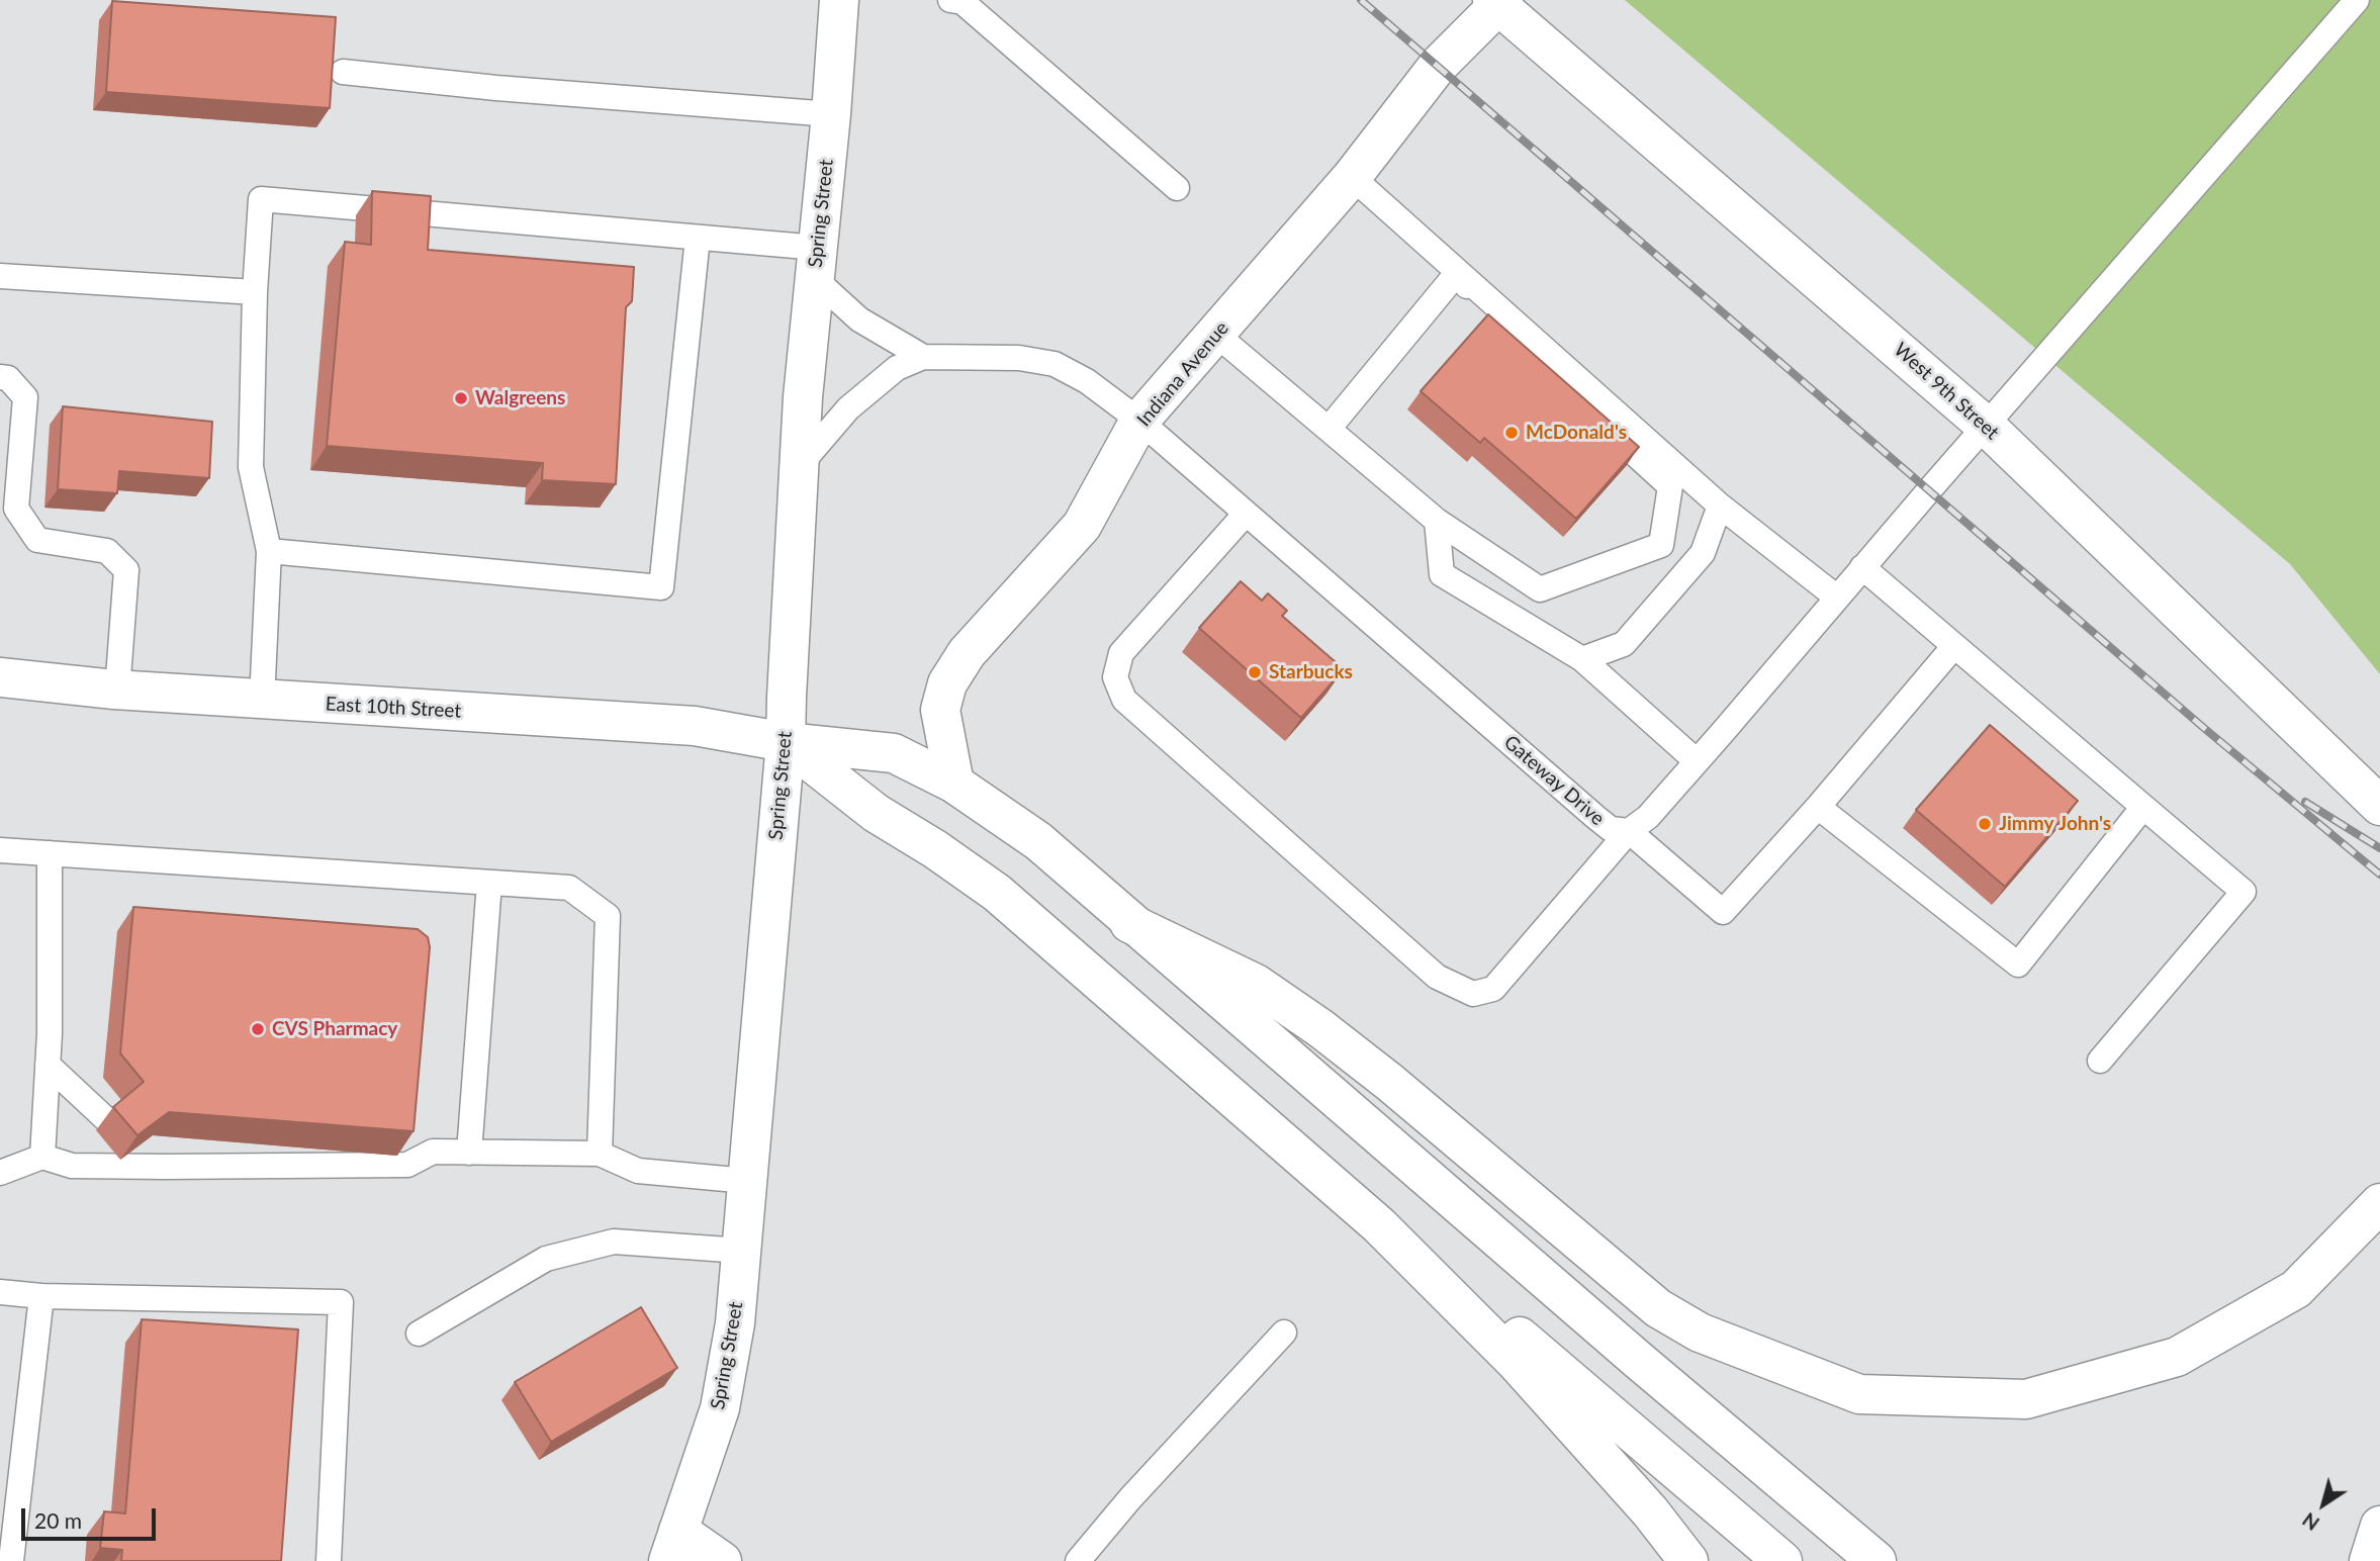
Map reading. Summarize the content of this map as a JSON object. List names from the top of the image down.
{
  "streets": {
    "main road": [
      "Spring Street",
      "Indiana Avenue",
      "West 9th Street",
      "East 10th Street"
    ],
    "lane": ["Gateway Drive"]
  },
  "crossings": [
    ["Spring Street", "East 10th Street"],
    ["Indiana Avenue", "West 9th Street"],
    ["Indiana Avenue", "East 10th Street"],
    ["Indiana Avenue", "Gateway Drive"],
    ["West 9th Street", "Gateway Drive"]
  ],
  "places": [
    "Walgreens",
    "McDonald's",
    "Starbucks",
    "Jimmy John's",
    "CVS Pharmacy"
  ],
  "scale_bar": "20 m",
  "north": "bottom left"
}
